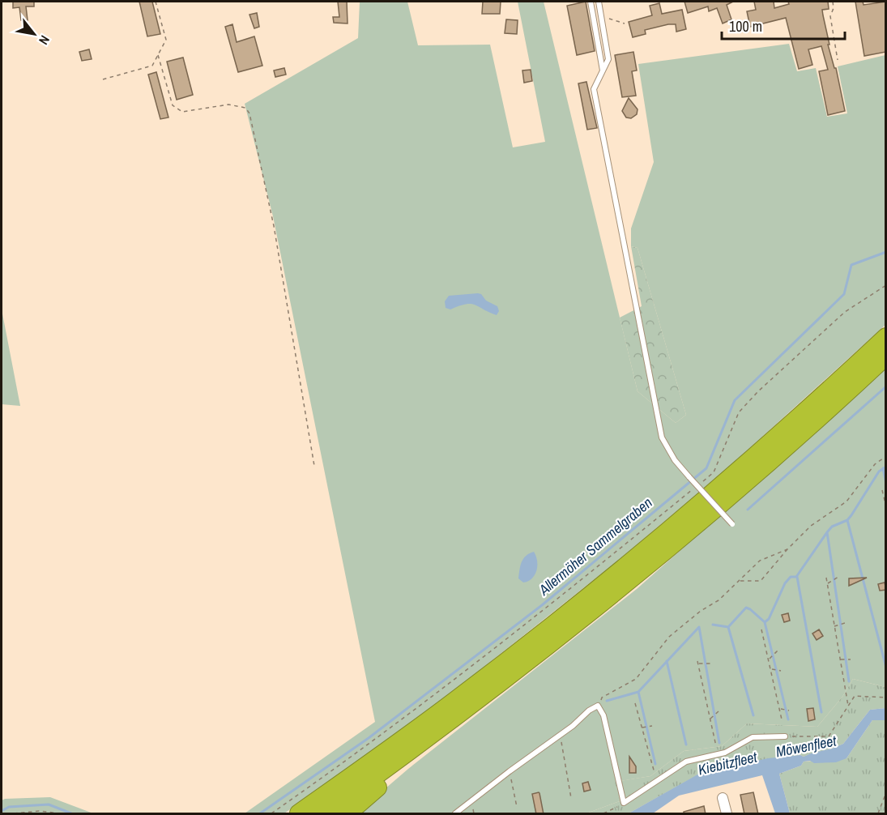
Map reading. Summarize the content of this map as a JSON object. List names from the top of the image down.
{
  "water": ["Allermöher Sammelgraben", "Möwenfleet", "Kiebitzfleet"],
  "scale_bar": "100 m",
  "north": "bottom right"
}
